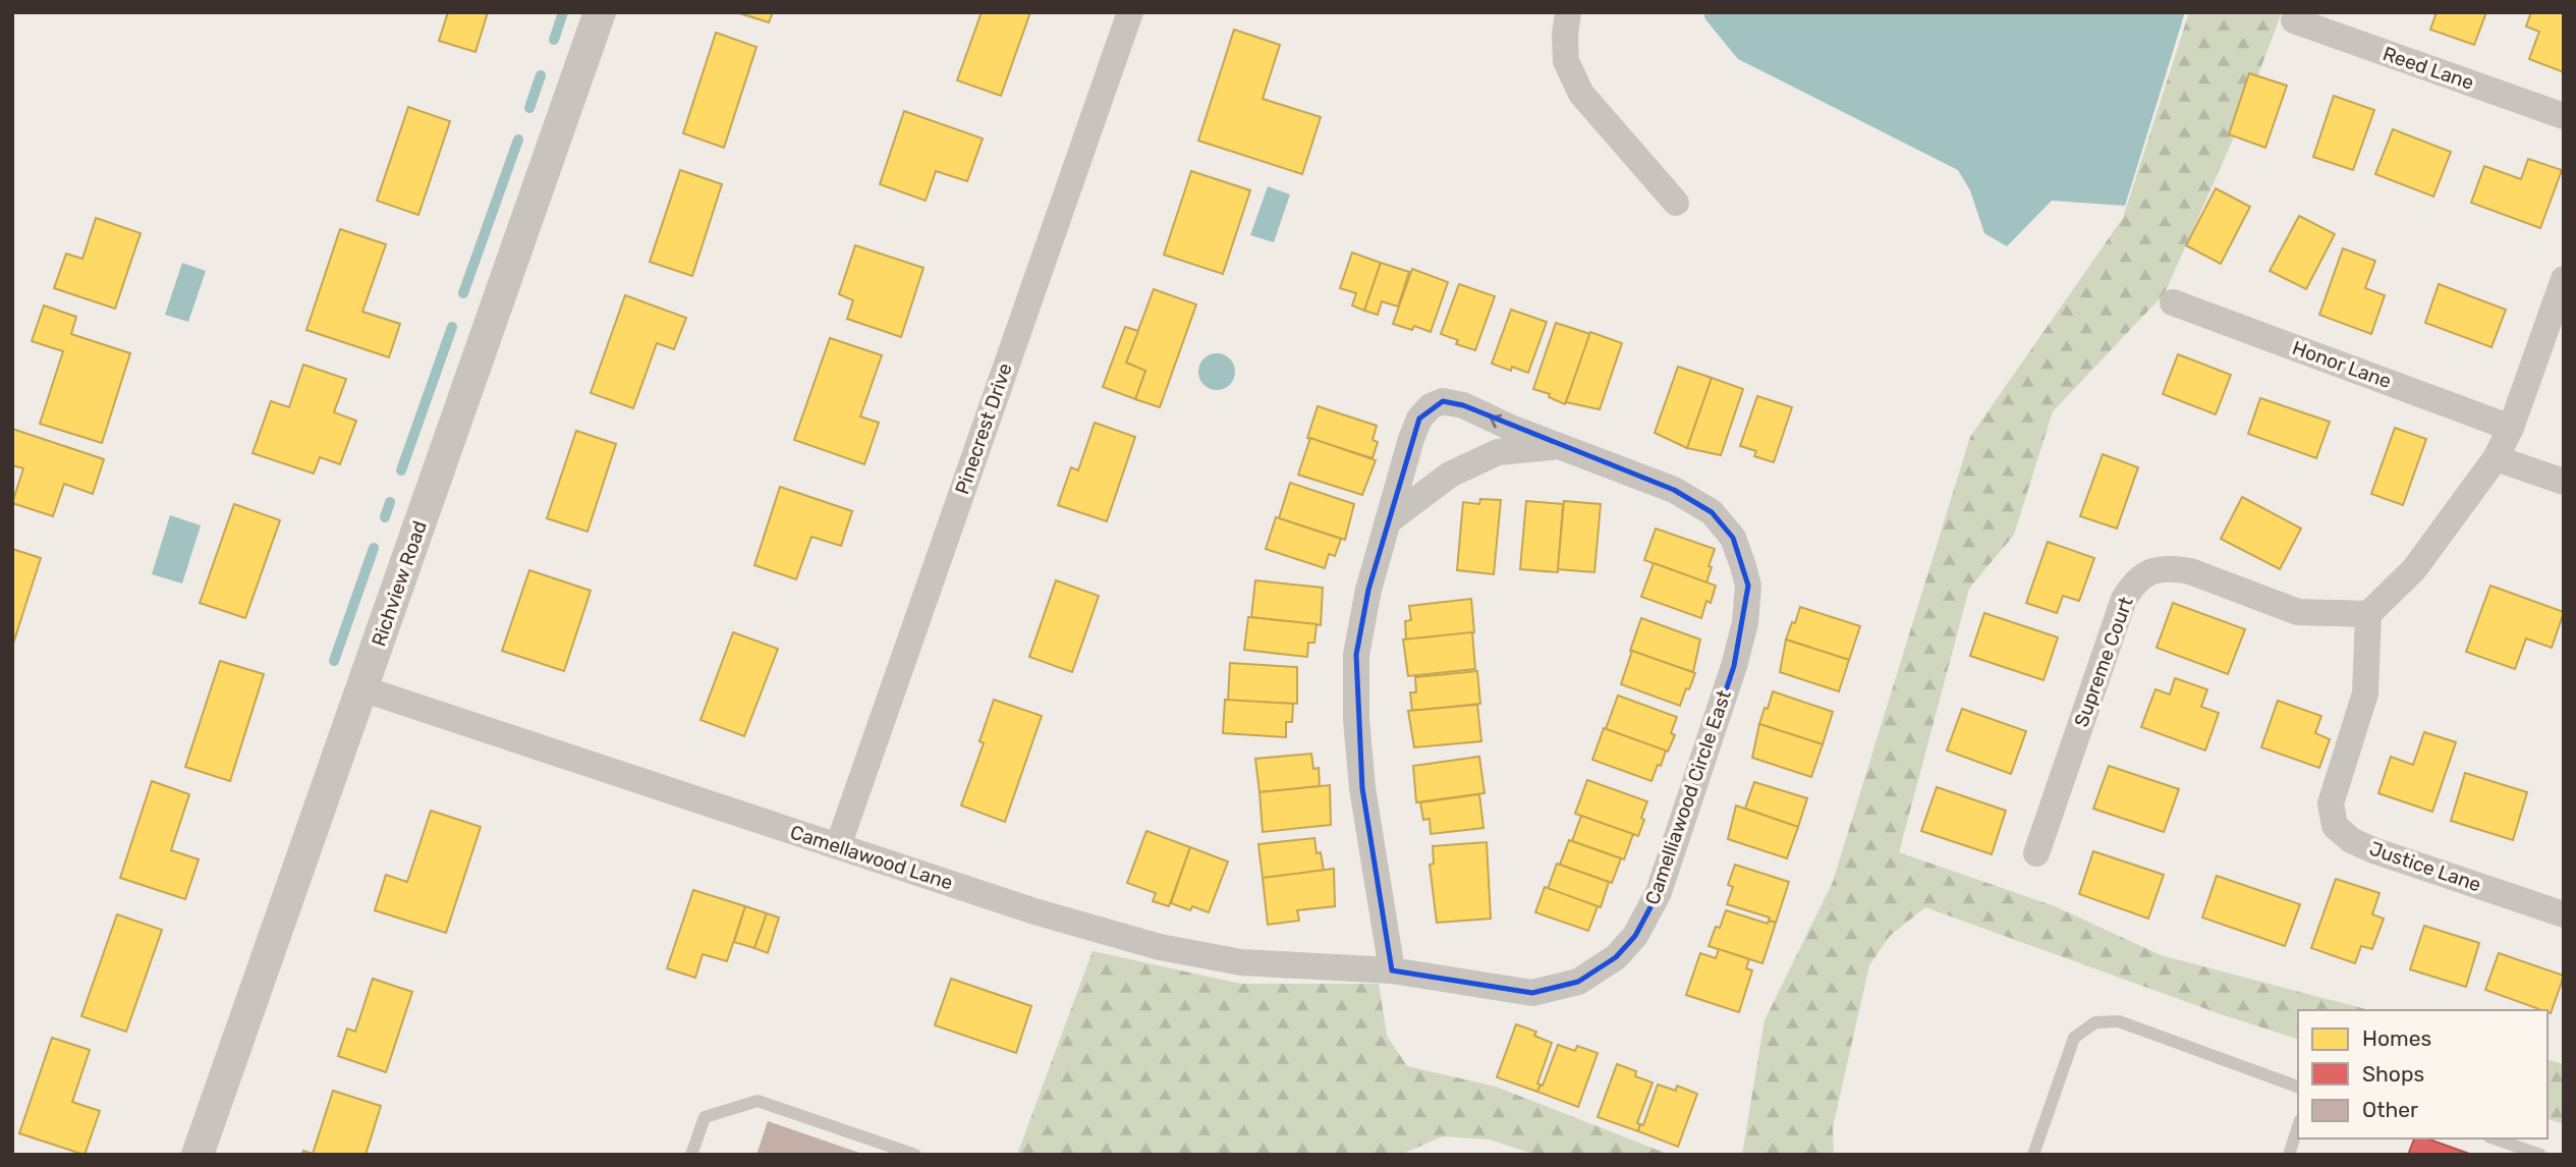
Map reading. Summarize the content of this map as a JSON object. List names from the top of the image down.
{
  "streets": {
    "street": [
      "Reed Lane",
      "Honor Lane",
      "Pinecrest Drive",
      "Richview Road",
      "Supreme Court",
      "Camelliawood Circle East",
      "Camellawood Lane",
      "Justice Lane"
    ]
  },
  "crossings": [
    ["Pinecrest Drive", "Camellawood Lane"],
    ["Richview Road", "Camellawood Lane"],
    ["Supreme Court", "Justice Lane"],
    ["Camelliawood Circle East", "Camellawood Lane"]
  ],
  "legend": ["Homes", "Shops", "Other"]
}
